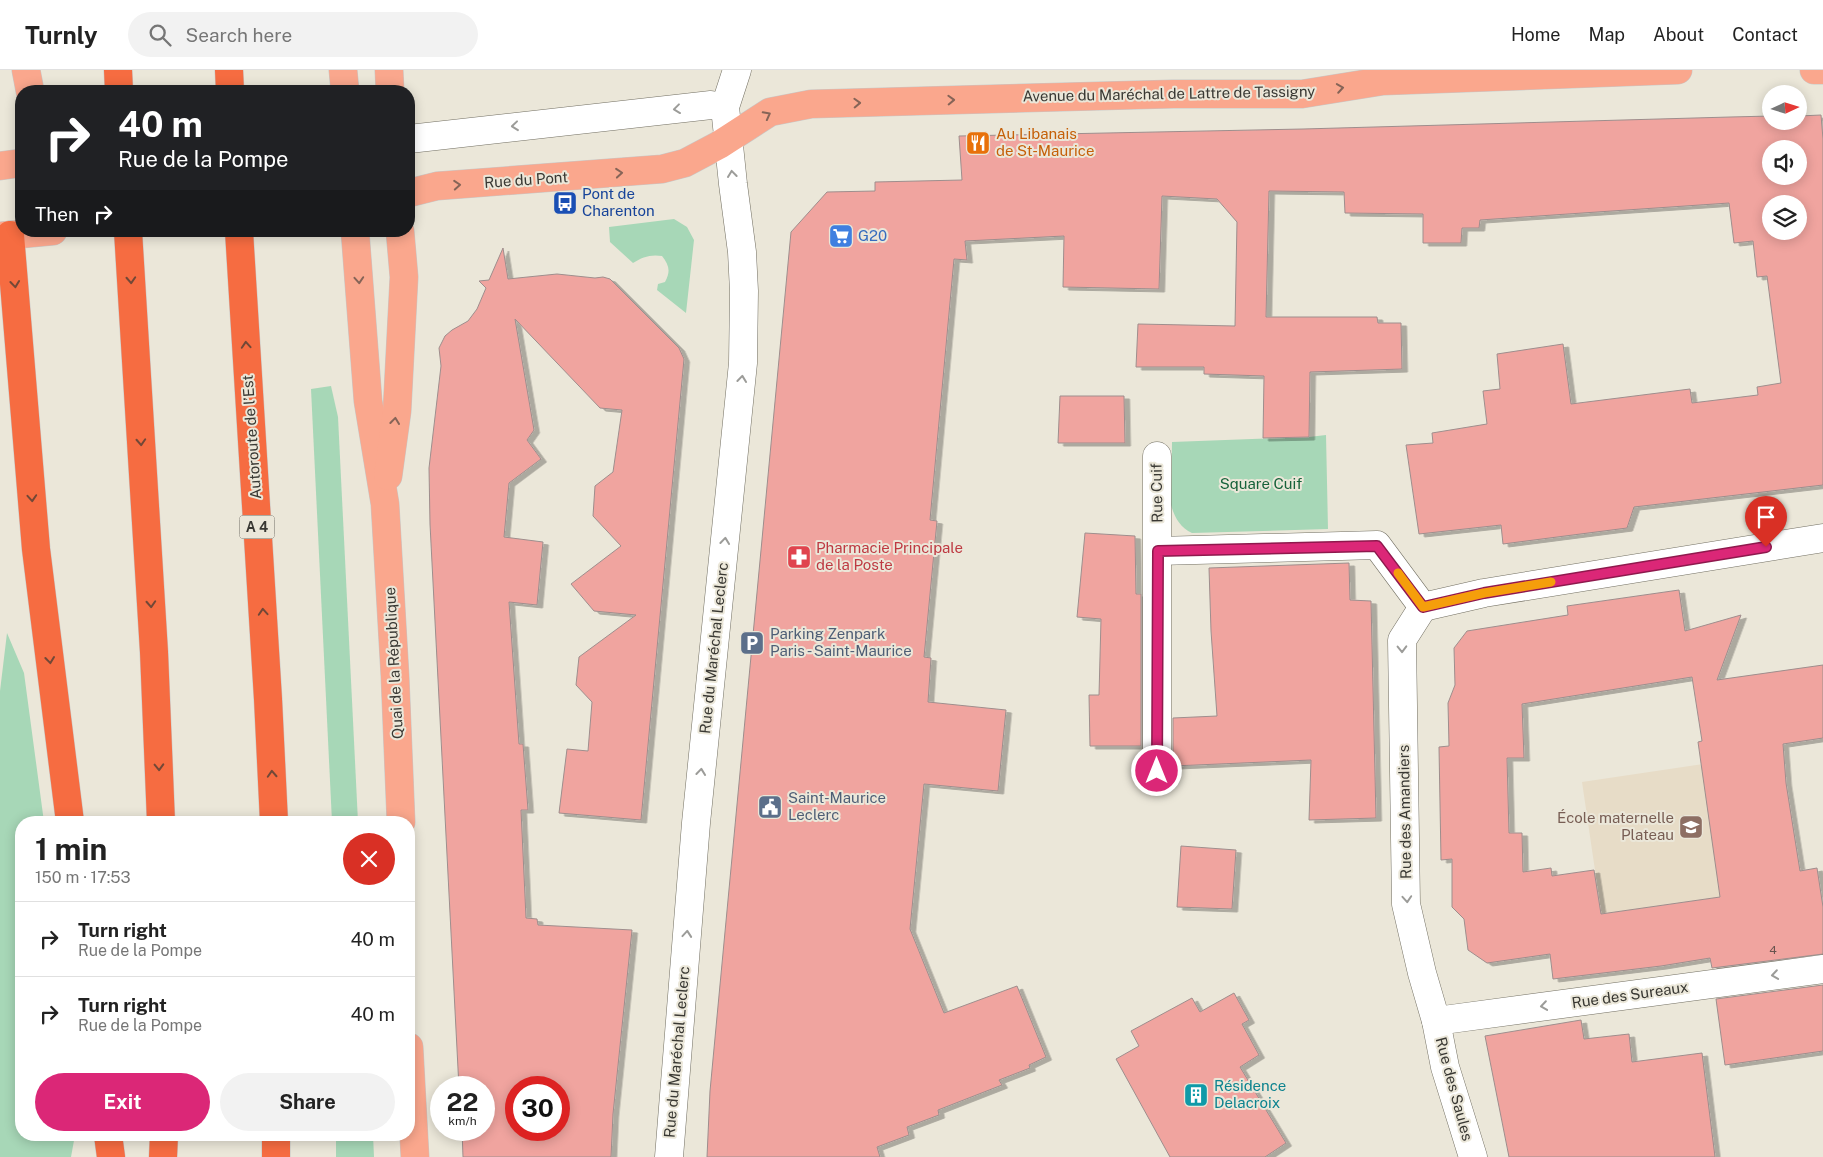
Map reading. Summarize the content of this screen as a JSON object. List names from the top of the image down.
{
  "streets": {
    "highway": ["Autoroute de l’Est", "A 4"],
    "main road": ["Avenue du Maréchal de Lattre de Tassigny", "Rue du Pont", "Quai de la République"],
    "street": [
      "Rue Cuif",
      "Rue du Maréchal Leclerc",
      "Rue des Amandiers",
      "Rue des Sureaux",
      "Rue des Saules"
    ]
  },
  "crossings": [
    ["Avenue du Maréchal de Lattre de Tassigny", "Rue du Pont"],
    ["Avenue du Maréchal de Lattre de Tassigny", "Rue du Maréchal Leclerc"],
    ["Rue du Pont", "Rue du Maréchal Leclerc"],
    ["Rue des Amandiers", "Rue des Sureaux"],
    ["Rue des Amandiers", "Rue des Saules"],
    ["Rue des Sureaux", "Rue des Saules"]
  ],
  "one_way": [
    "Avenue du Maréchal de Lattre de Tassigny",
    "Rue du Pont",
    "Rue du Maréchal Leclerc",
    "Rue des Amandiers",
    "Rue des Sureaux"
  ],
  "parks": ["Square Cuif"],
  "places": {
    "restaurant": ["Au Libanais de St-Maurice"],
    "bus stop": ["Pont de Charenton"],
    "supermarket": ["G20"],
    "pharmacy": ["Pharmacie Principale de la Poste"],
    "parking": ["Parking Zenpark Paris - Saint-Maurice"],
    "public building": ["Saint-Maurice Leclerc"],
    "school or university": ["École maternelle Plateau"],
    "building": ["Résidence Delacroix"]
  },
  "house_numbers": ["4"],
  "north": "right",
  "page": {
    "header": "Turnly",
    "search": "Search here",
    "nav": [
      "Home",
      "Map",
      "About",
      "Contact"
    ],
    "turn": ["40 m", "Rue de la Pompe"],
    "then": "Then",
    "heading": ["1 min", "150 m · 17:53"],
    "list": [
      {
        "name": "Turn right",
        "note": "Rue de la Pompe",
        "value": "40 m"
      },
      {
        "name": "Turn right",
        "note": "Rue de la Pompe",
        "value": "40 m"
      }
    ],
    "buttons": ["Exit", "Share"],
    "speed": "22 km/h",
    "limit": "30"
  }
}
